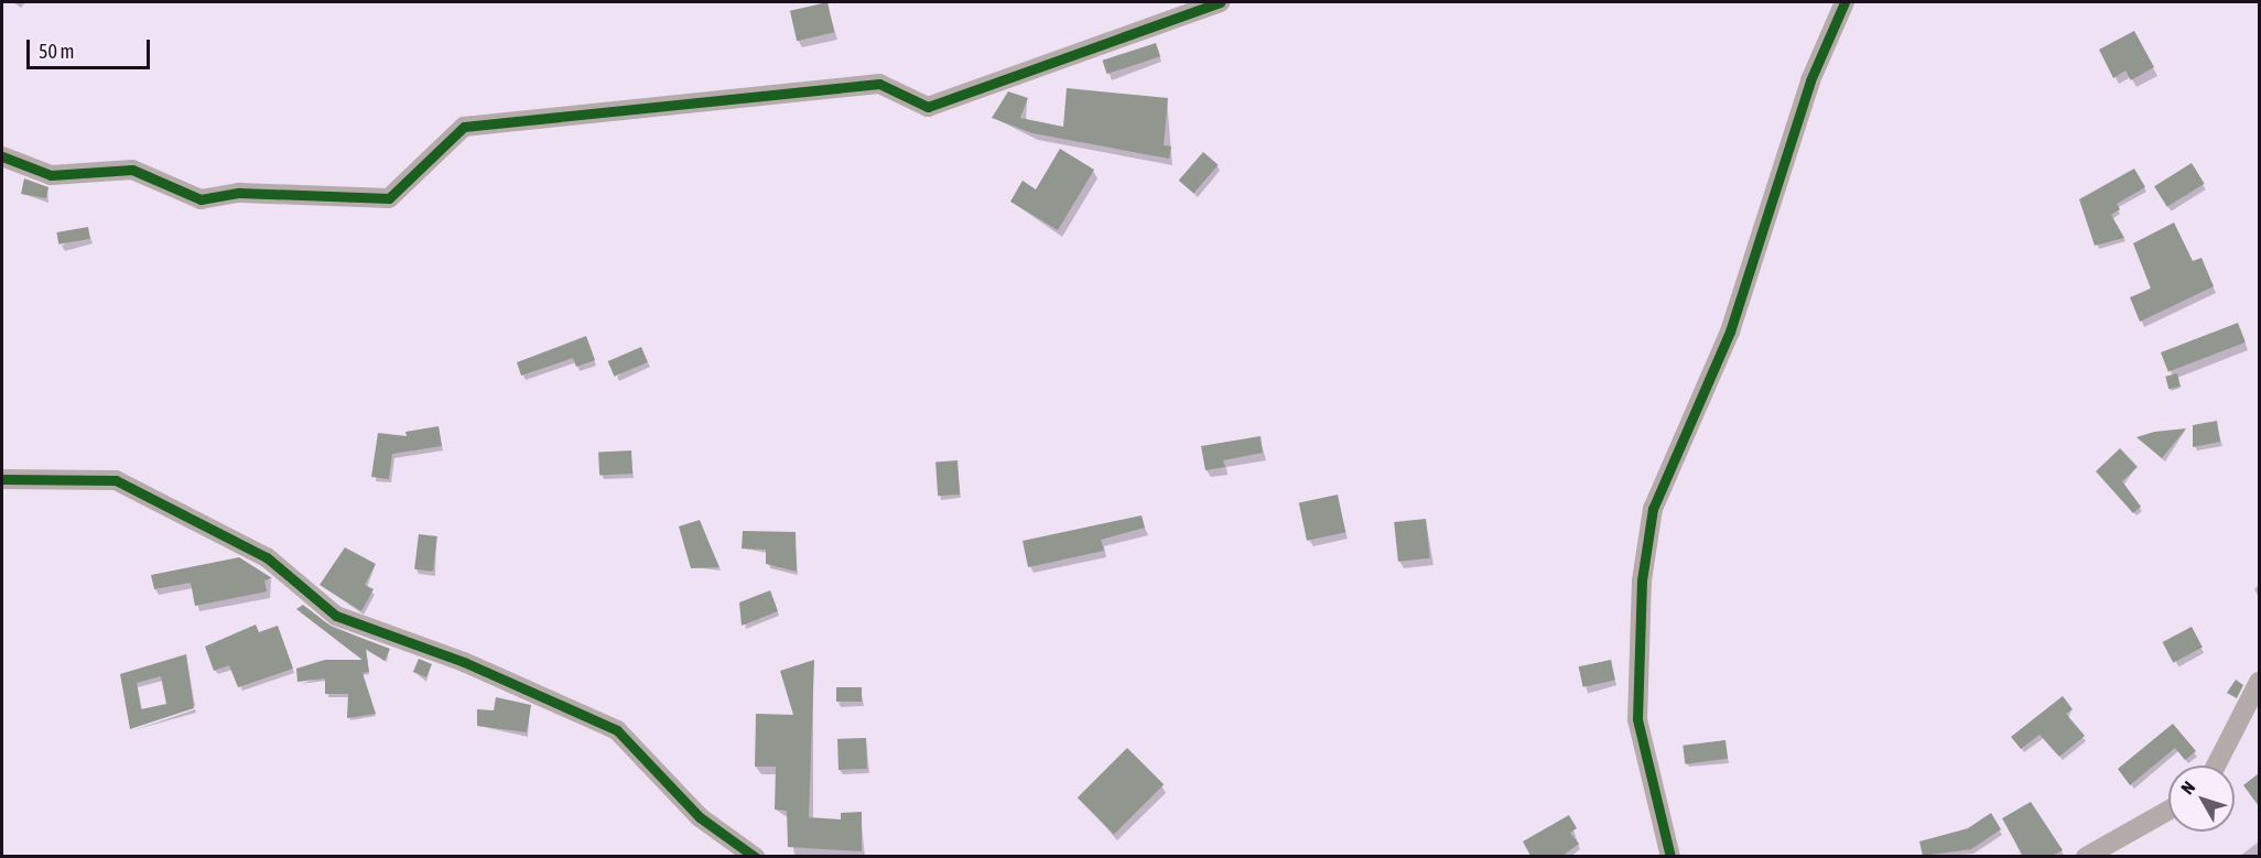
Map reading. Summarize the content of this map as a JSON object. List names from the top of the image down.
{
  "scale_bar": "50 m",
  "north": "top left"
}
